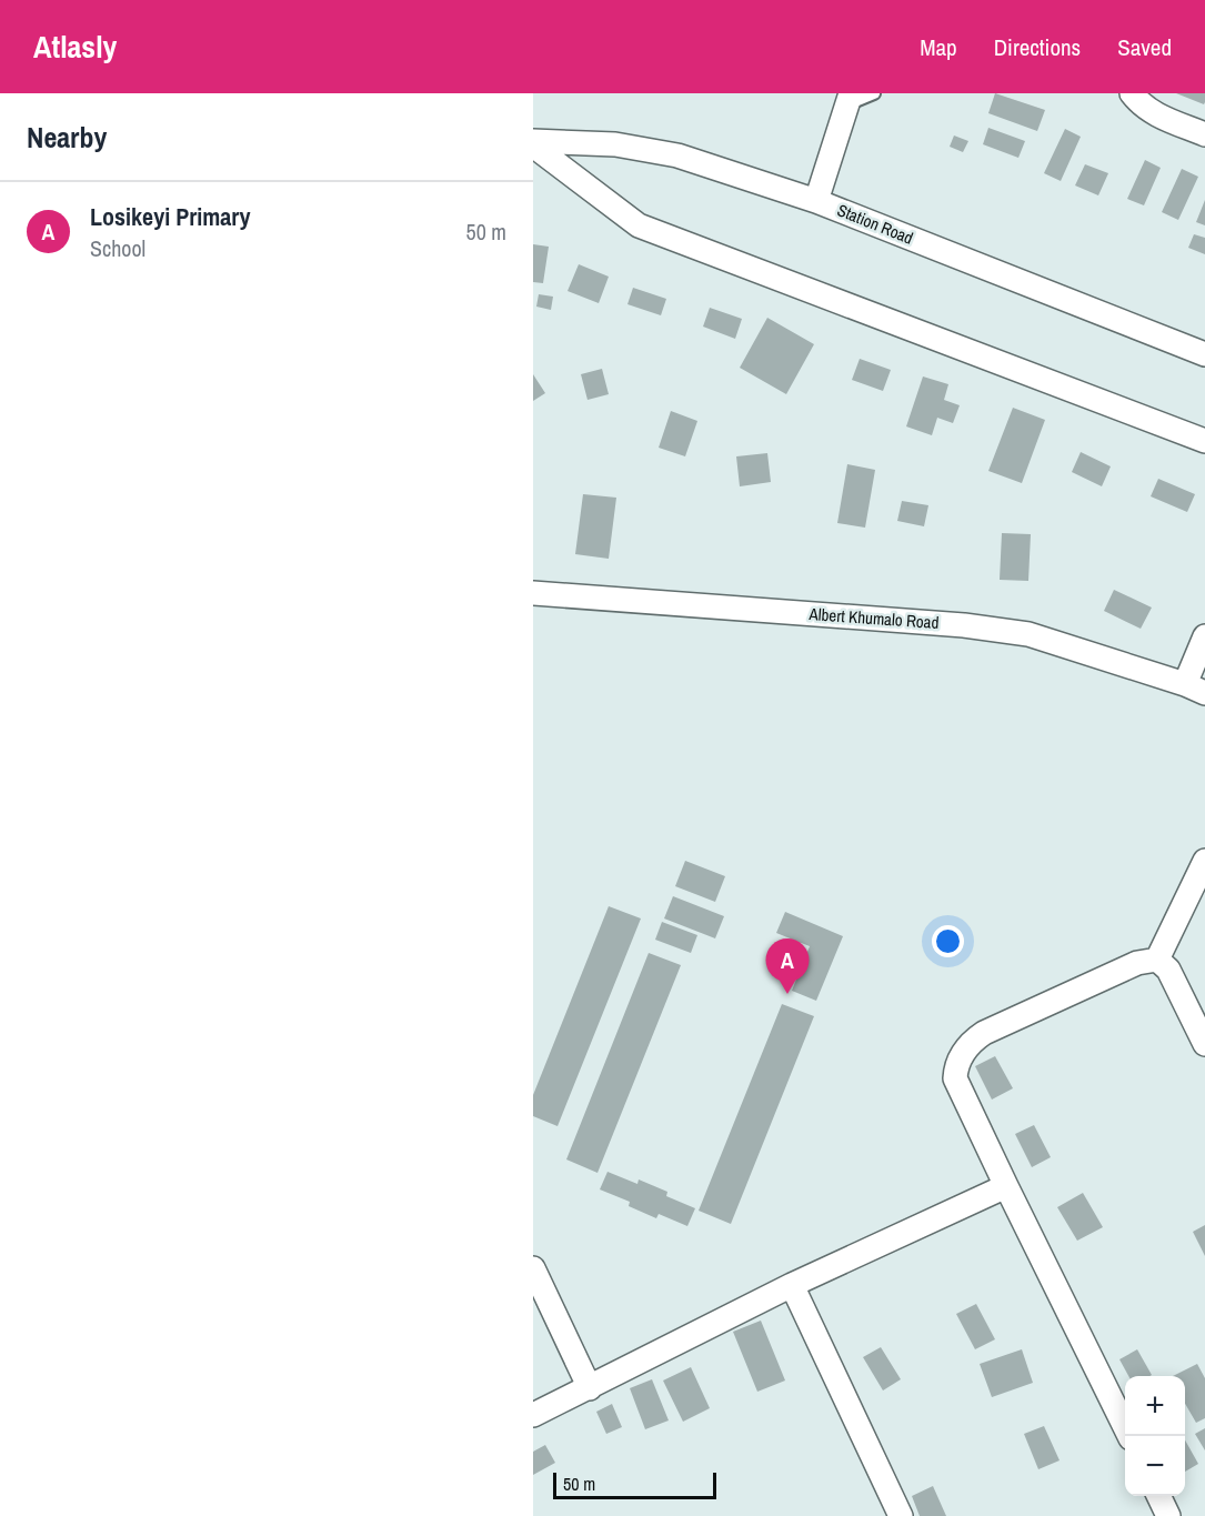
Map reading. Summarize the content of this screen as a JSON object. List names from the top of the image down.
{
  "streets": {
    "street": ["Station Road", "Albert Khumalo Road"]
  },
  "scale_bar": "50 m",
  "page": {
    "header": "Atlasly",
    "nav": ["Map", "Directions", "Saved"],
    "heading": "Nearby",
    "list": [
      {
        "mark": "A",
        "name": "Losikeyi Primary",
        "note": "School",
        "value": "50 m"
      }
    ],
    "pins": "A",
    "map_buttons": ["+", "−"],
    "scale": "50 m"
  }
}
